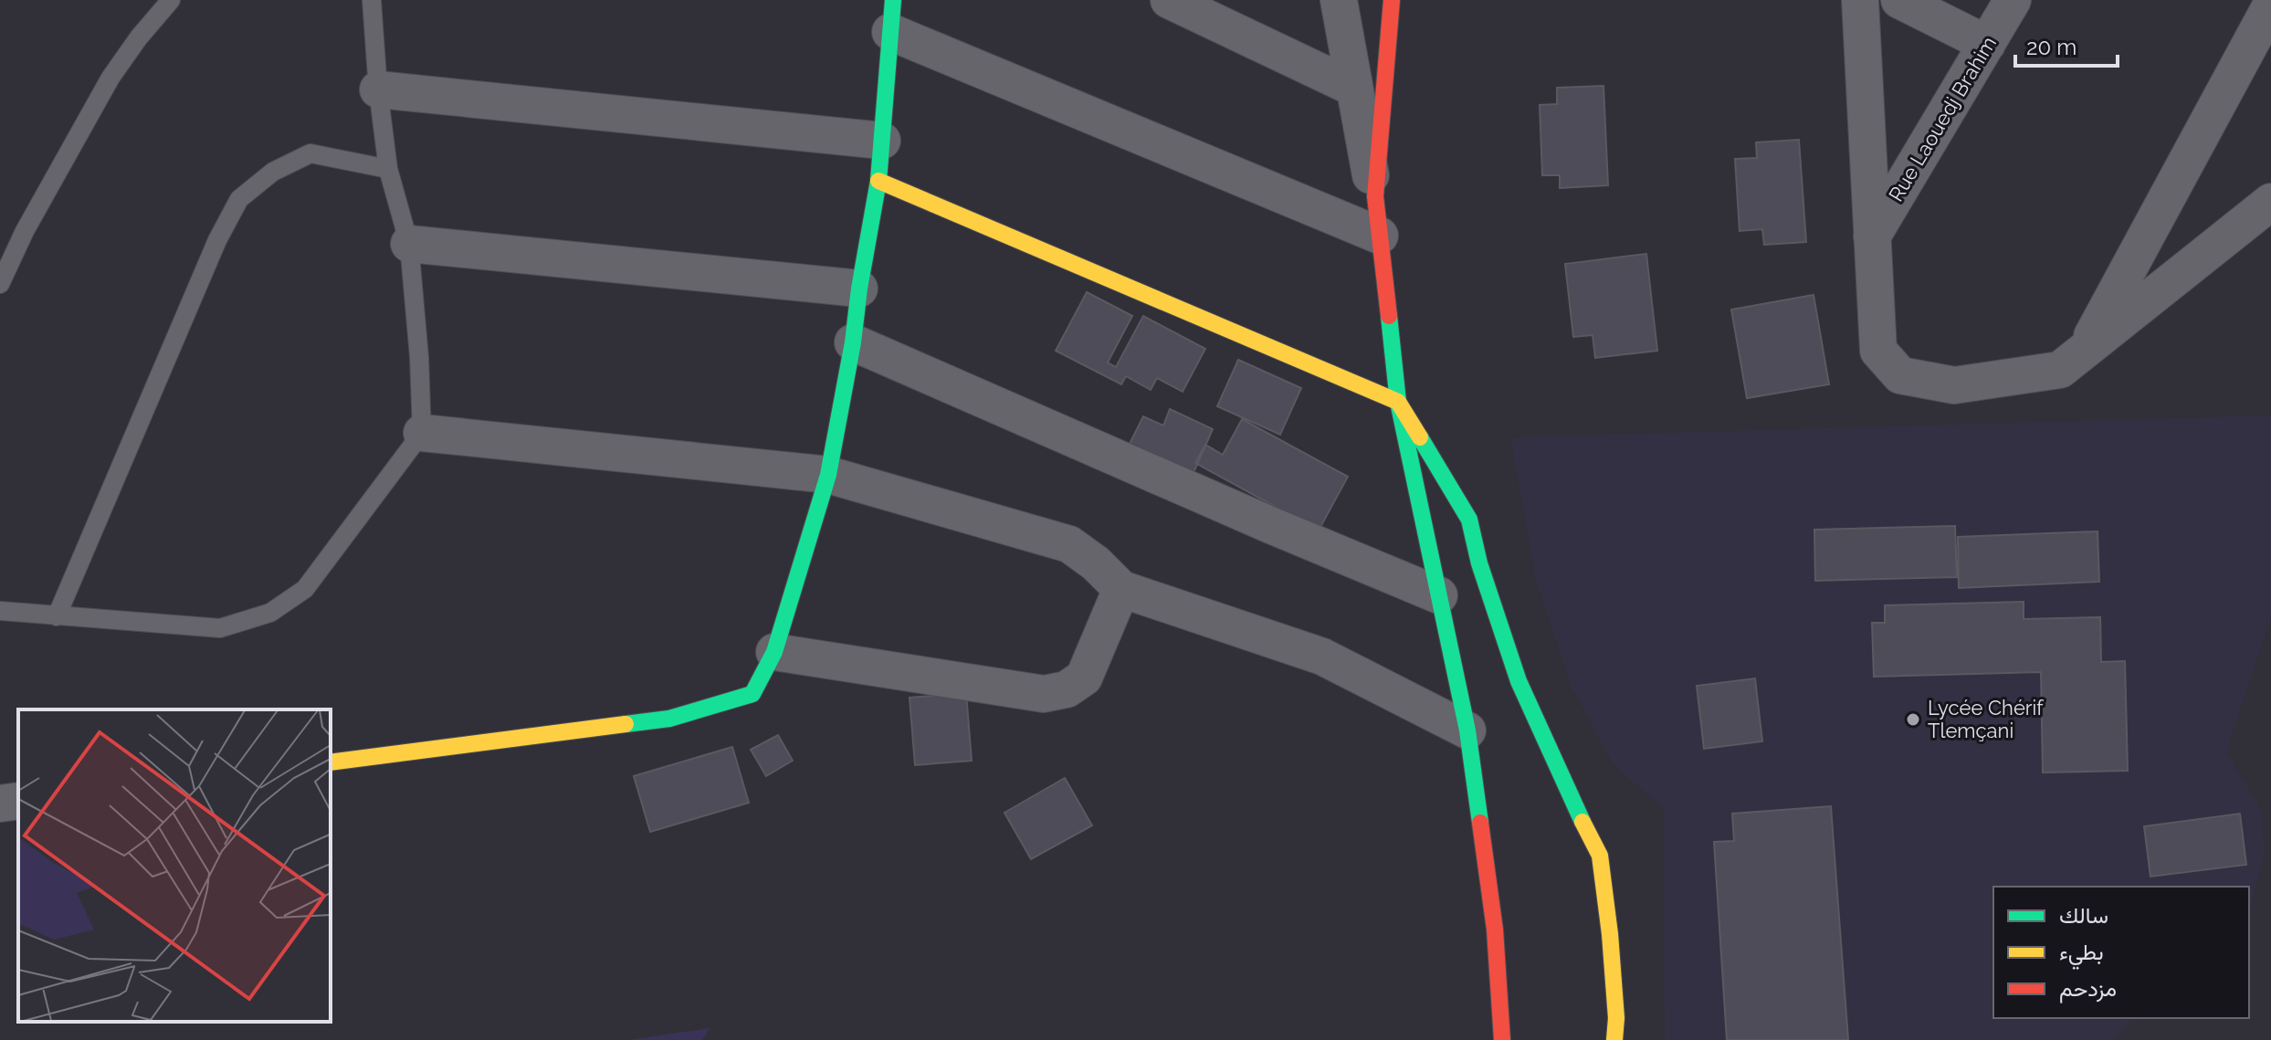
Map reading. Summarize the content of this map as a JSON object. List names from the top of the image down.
{
  "streets": {
    "street": ["Rue Laouedj Brahim"]
  },
  "places": ["Lycée Chérif Tlemçani"],
  "legend": ["سالك", "بطيء", "مزدحم"],
  "scale_bar": "20 m"
}
